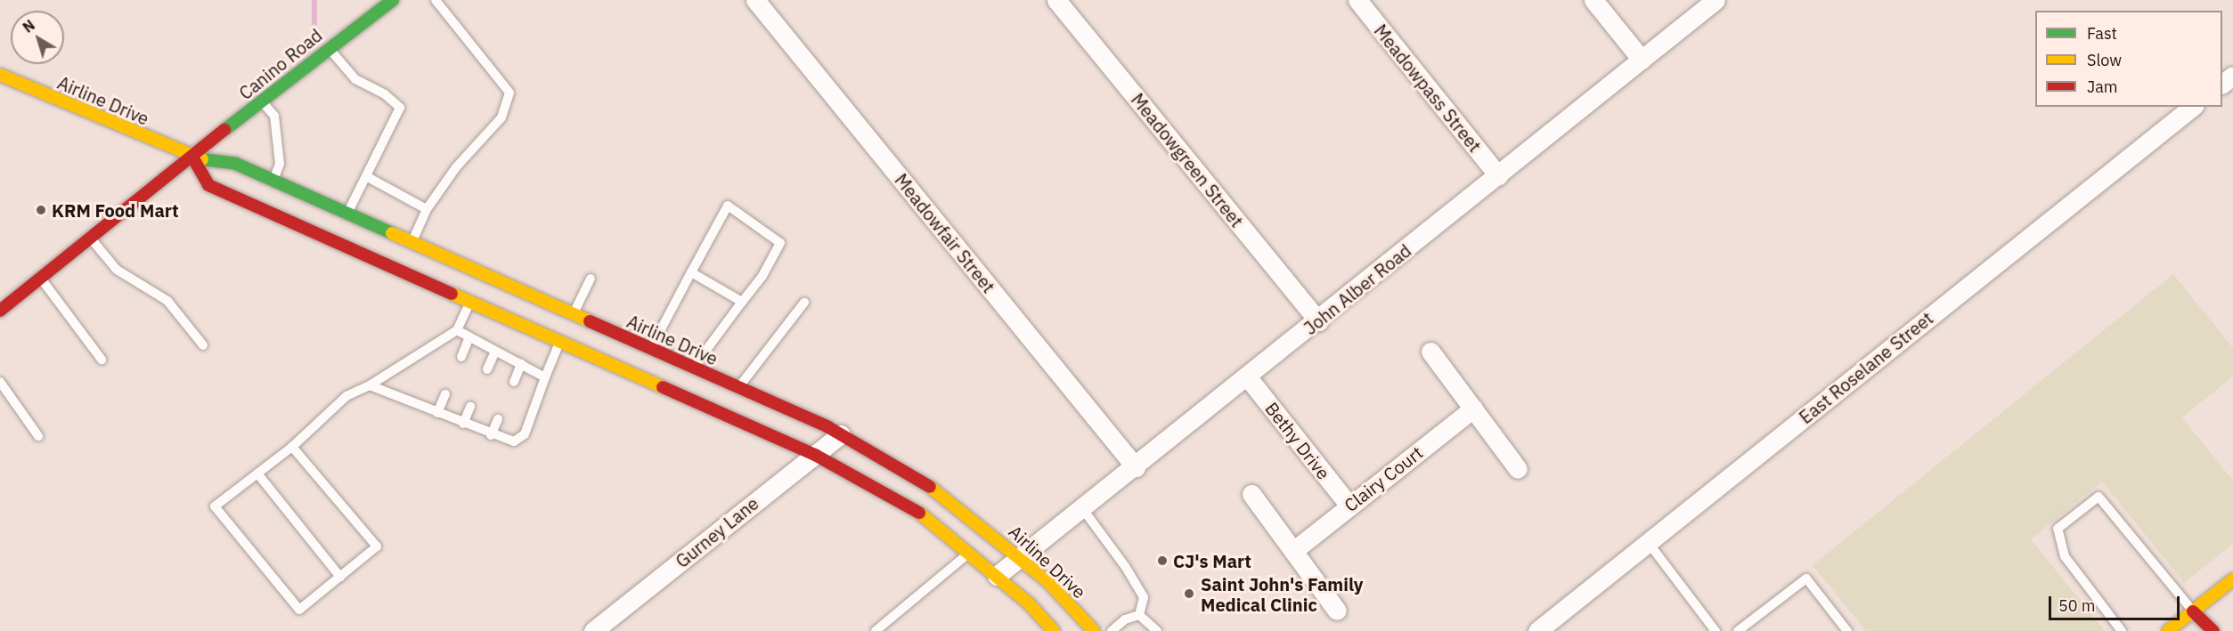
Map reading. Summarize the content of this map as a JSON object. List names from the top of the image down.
{
  "streets": {
    "main road": ["Canino Road", "Airline Drive"],
    "street": [
      "Meadowpass Street",
      "Meadowgreen Street",
      "Meadowfair Street",
      "John Alber Road",
      "East Roselane Street",
      "Bethy Drive",
      "Clairy Court",
      "Gurney Lane"
    ]
  },
  "crossings": [
    ["Canino Road", "Airline Drive"],
    ["Meadowpass Street", "John Alber Road"],
    ["Airline Drive", "John Alber Road"],
    ["Airline Drive", "Gurney Lane"],
    ["Meadowgreen Street", "John Alber Road"],
    ["Meadowfair Street", "John Alber Road"],
    ["John Alber Road", "Bethy Drive"],
    ["Bethy Drive", "Clairy Court"]
  ],
  "places": ["KRM Food Mart", "CJ's Mart", "Saint John's Family Medical Clinic"],
  "legend": ["Fast", "Slow", "Jam"],
  "scale_bar": "50 m",
  "north": "top left"
}
